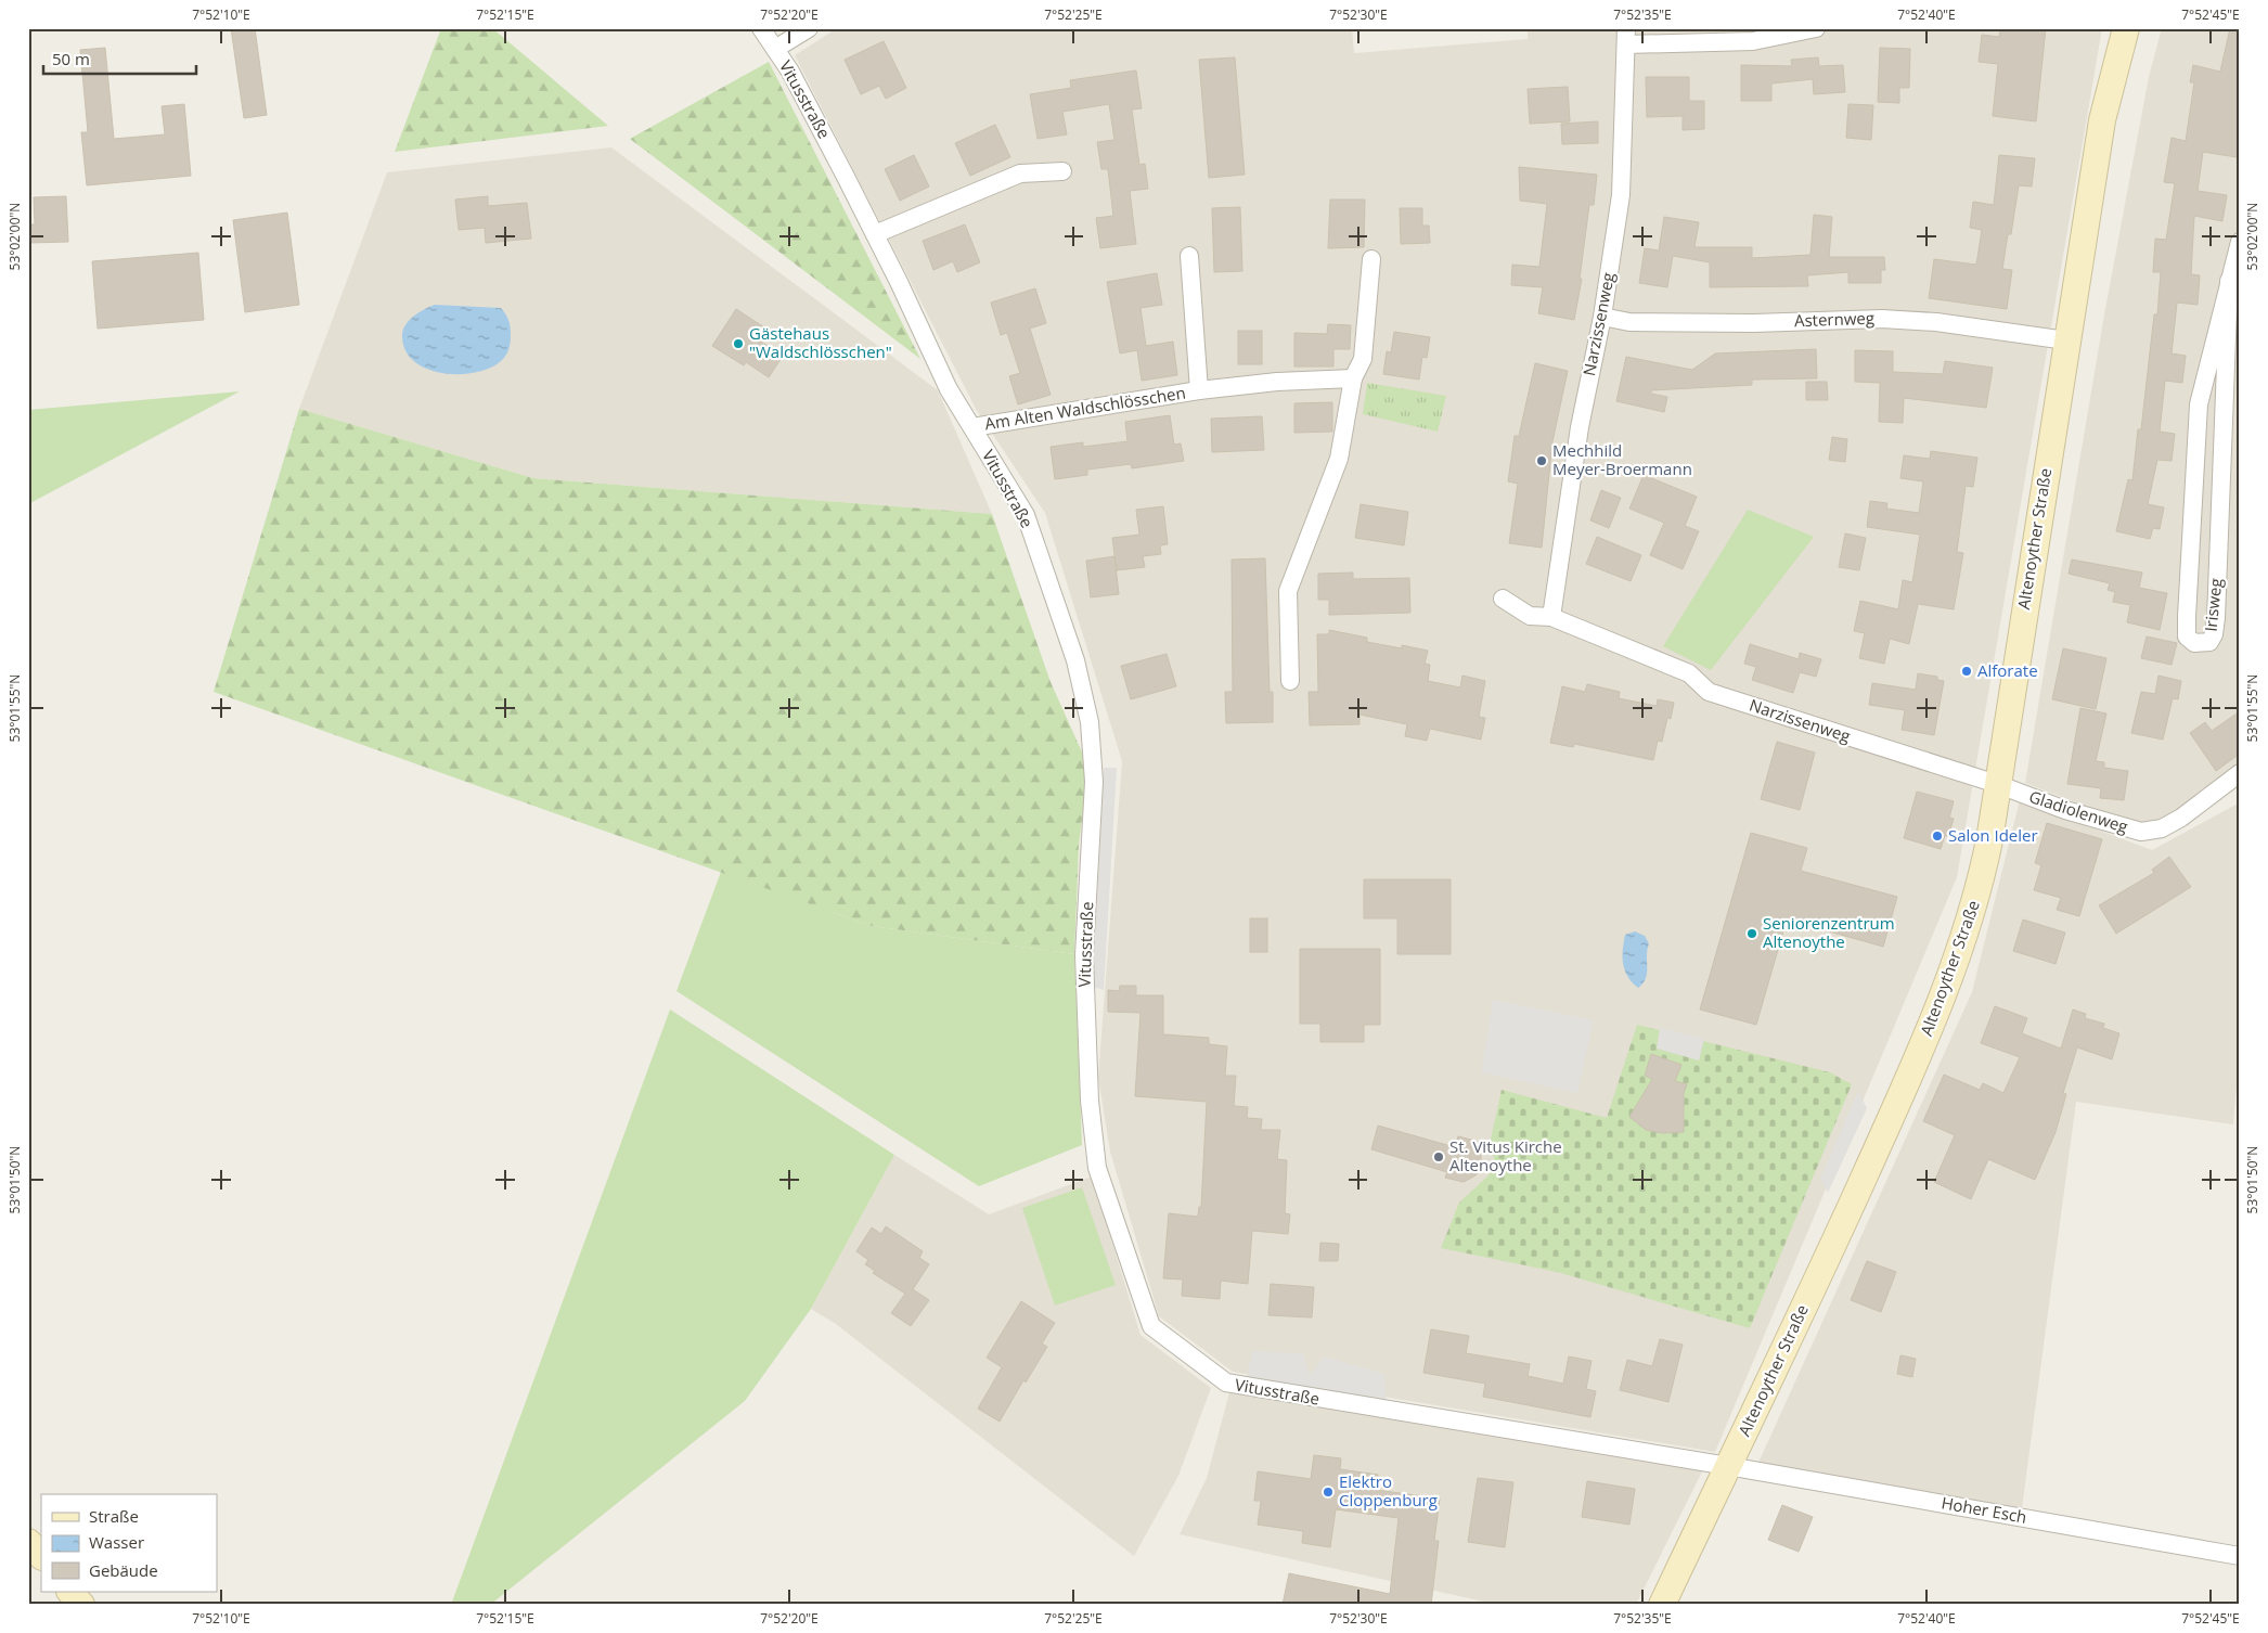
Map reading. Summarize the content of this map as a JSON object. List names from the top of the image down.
{
  "streets": {
    "main road": ["Altenoyther Straße"],
    "street": [
      "Vitusstraße",
      "Asternweg",
      "Narzissenweg",
      "Am Alten Waldschlösschen",
      "Irisweg",
      "Gladiolenweg",
      "Hoher Esch"
    ]
  },
  "crossings": [
    ["Vitusstraße", "Am Alten Waldschlösschen"],
    ["Vitusstraße", "Altenoyther Straße"],
    ["Vitusstraße", "Hoher Esch"],
    ["Asternweg", "Narzissenweg"],
    ["Asternweg", "Altenoyther Straße"],
    ["Narzissenweg", "Altenoyther Straße"],
    ["Narzissenweg", "Gladiolenweg"],
    ["Altenoyther Straße", "Gladiolenweg"],
    ["Altenoyther Straße", "Hoher Esch"]
  ],
  "places": [
    "Gästehaus \"Waldschlösschen\"",
    "Mechhild Meyer-Broermann",
    "Alforate",
    "Salon Ideler",
    "Seniorenzentrum Altenoythe",
    "St. Vitus Kirche Altenoythe",
    "Elektro Cloppenburg"
  ],
  "legend": ["Straße", "Wasser", "Gebäude"],
  "scale_bar": "50 m",
  "coordinates": [
    "7°52'10\"E",
    "7°52'15\"E",
    "7°52'20\"E",
    "7°52'25\"E",
    "7°52'30\"E",
    "7°52'35\"E",
    "7°52'40\"E",
    "7°52'45\"E",
    "53°02'00\"N",
    "53°01'55\"N",
    "53°01'50\"N"
  ]
}
